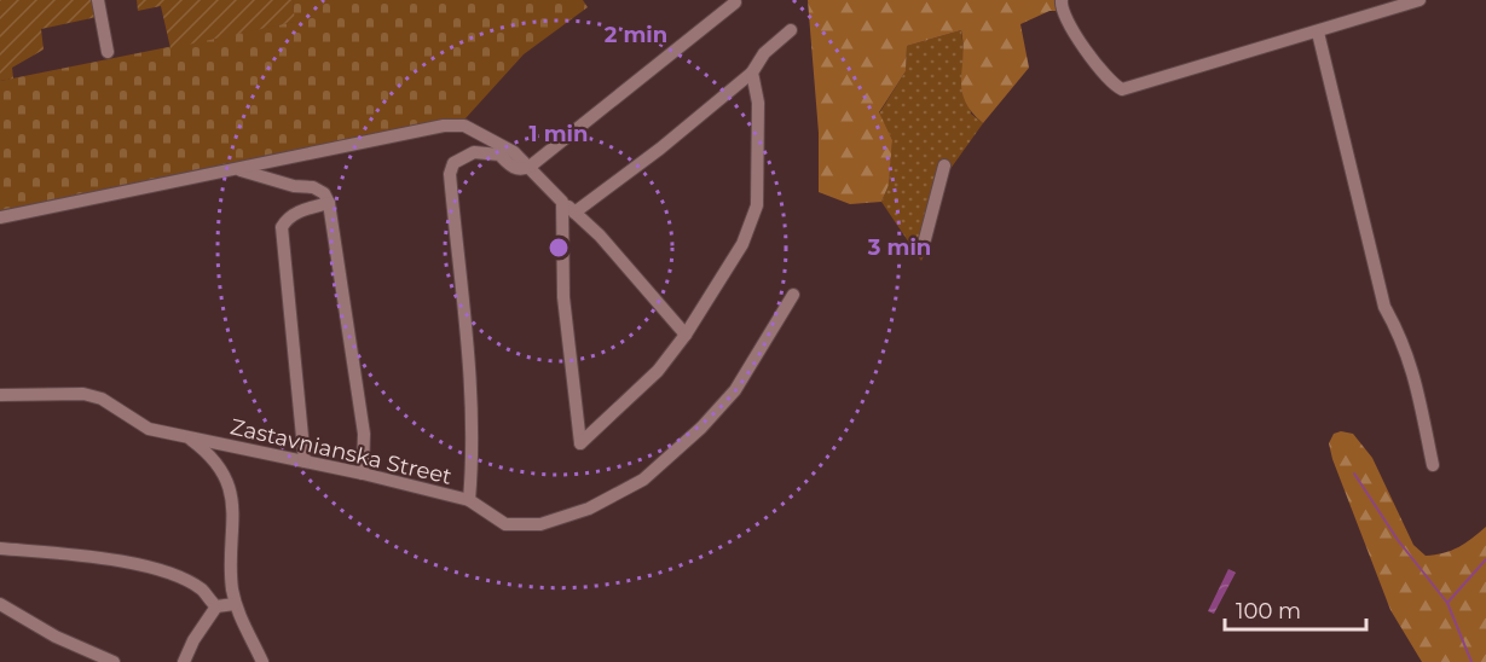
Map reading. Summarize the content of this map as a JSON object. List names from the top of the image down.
{
  "streets": {
    "street": ["Zastavnianska Street"]
  },
  "scale_bar": "100 m",
  "rings": ["2 min", "1 min", "3 min"]
}
